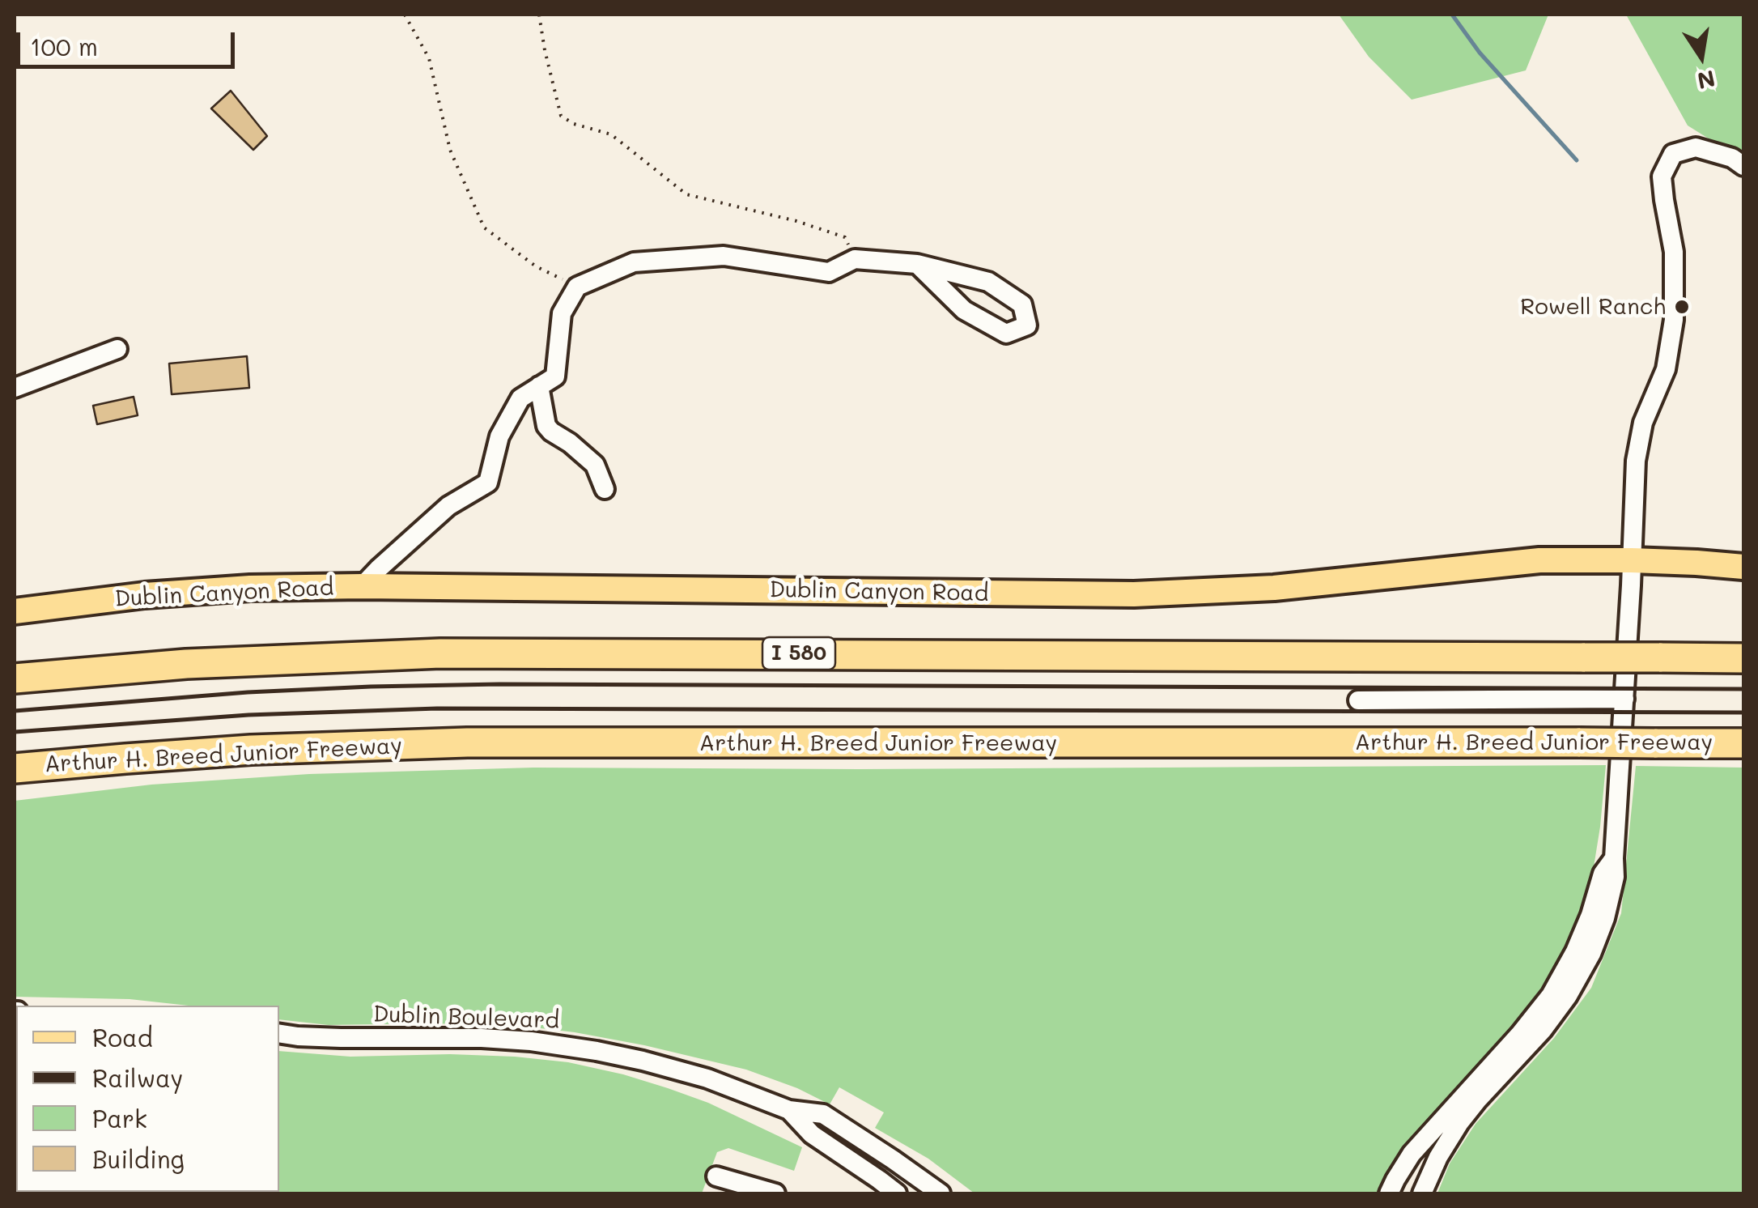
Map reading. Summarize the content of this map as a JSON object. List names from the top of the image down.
{
  "streets": {
    "highway": ["I 580", "Arthur H. Breed Junior Freeway"],
    "main road": ["Dublin Canyon Road"],
    "street": ["Dublin Boulevard"]
  },
  "places": ["Rowell Ranch"],
  "legend": [
    "Road",
    "Railway",
    "Park",
    "Building"
  ],
  "scale_bar": "100 m",
  "north": "bottom"
}
